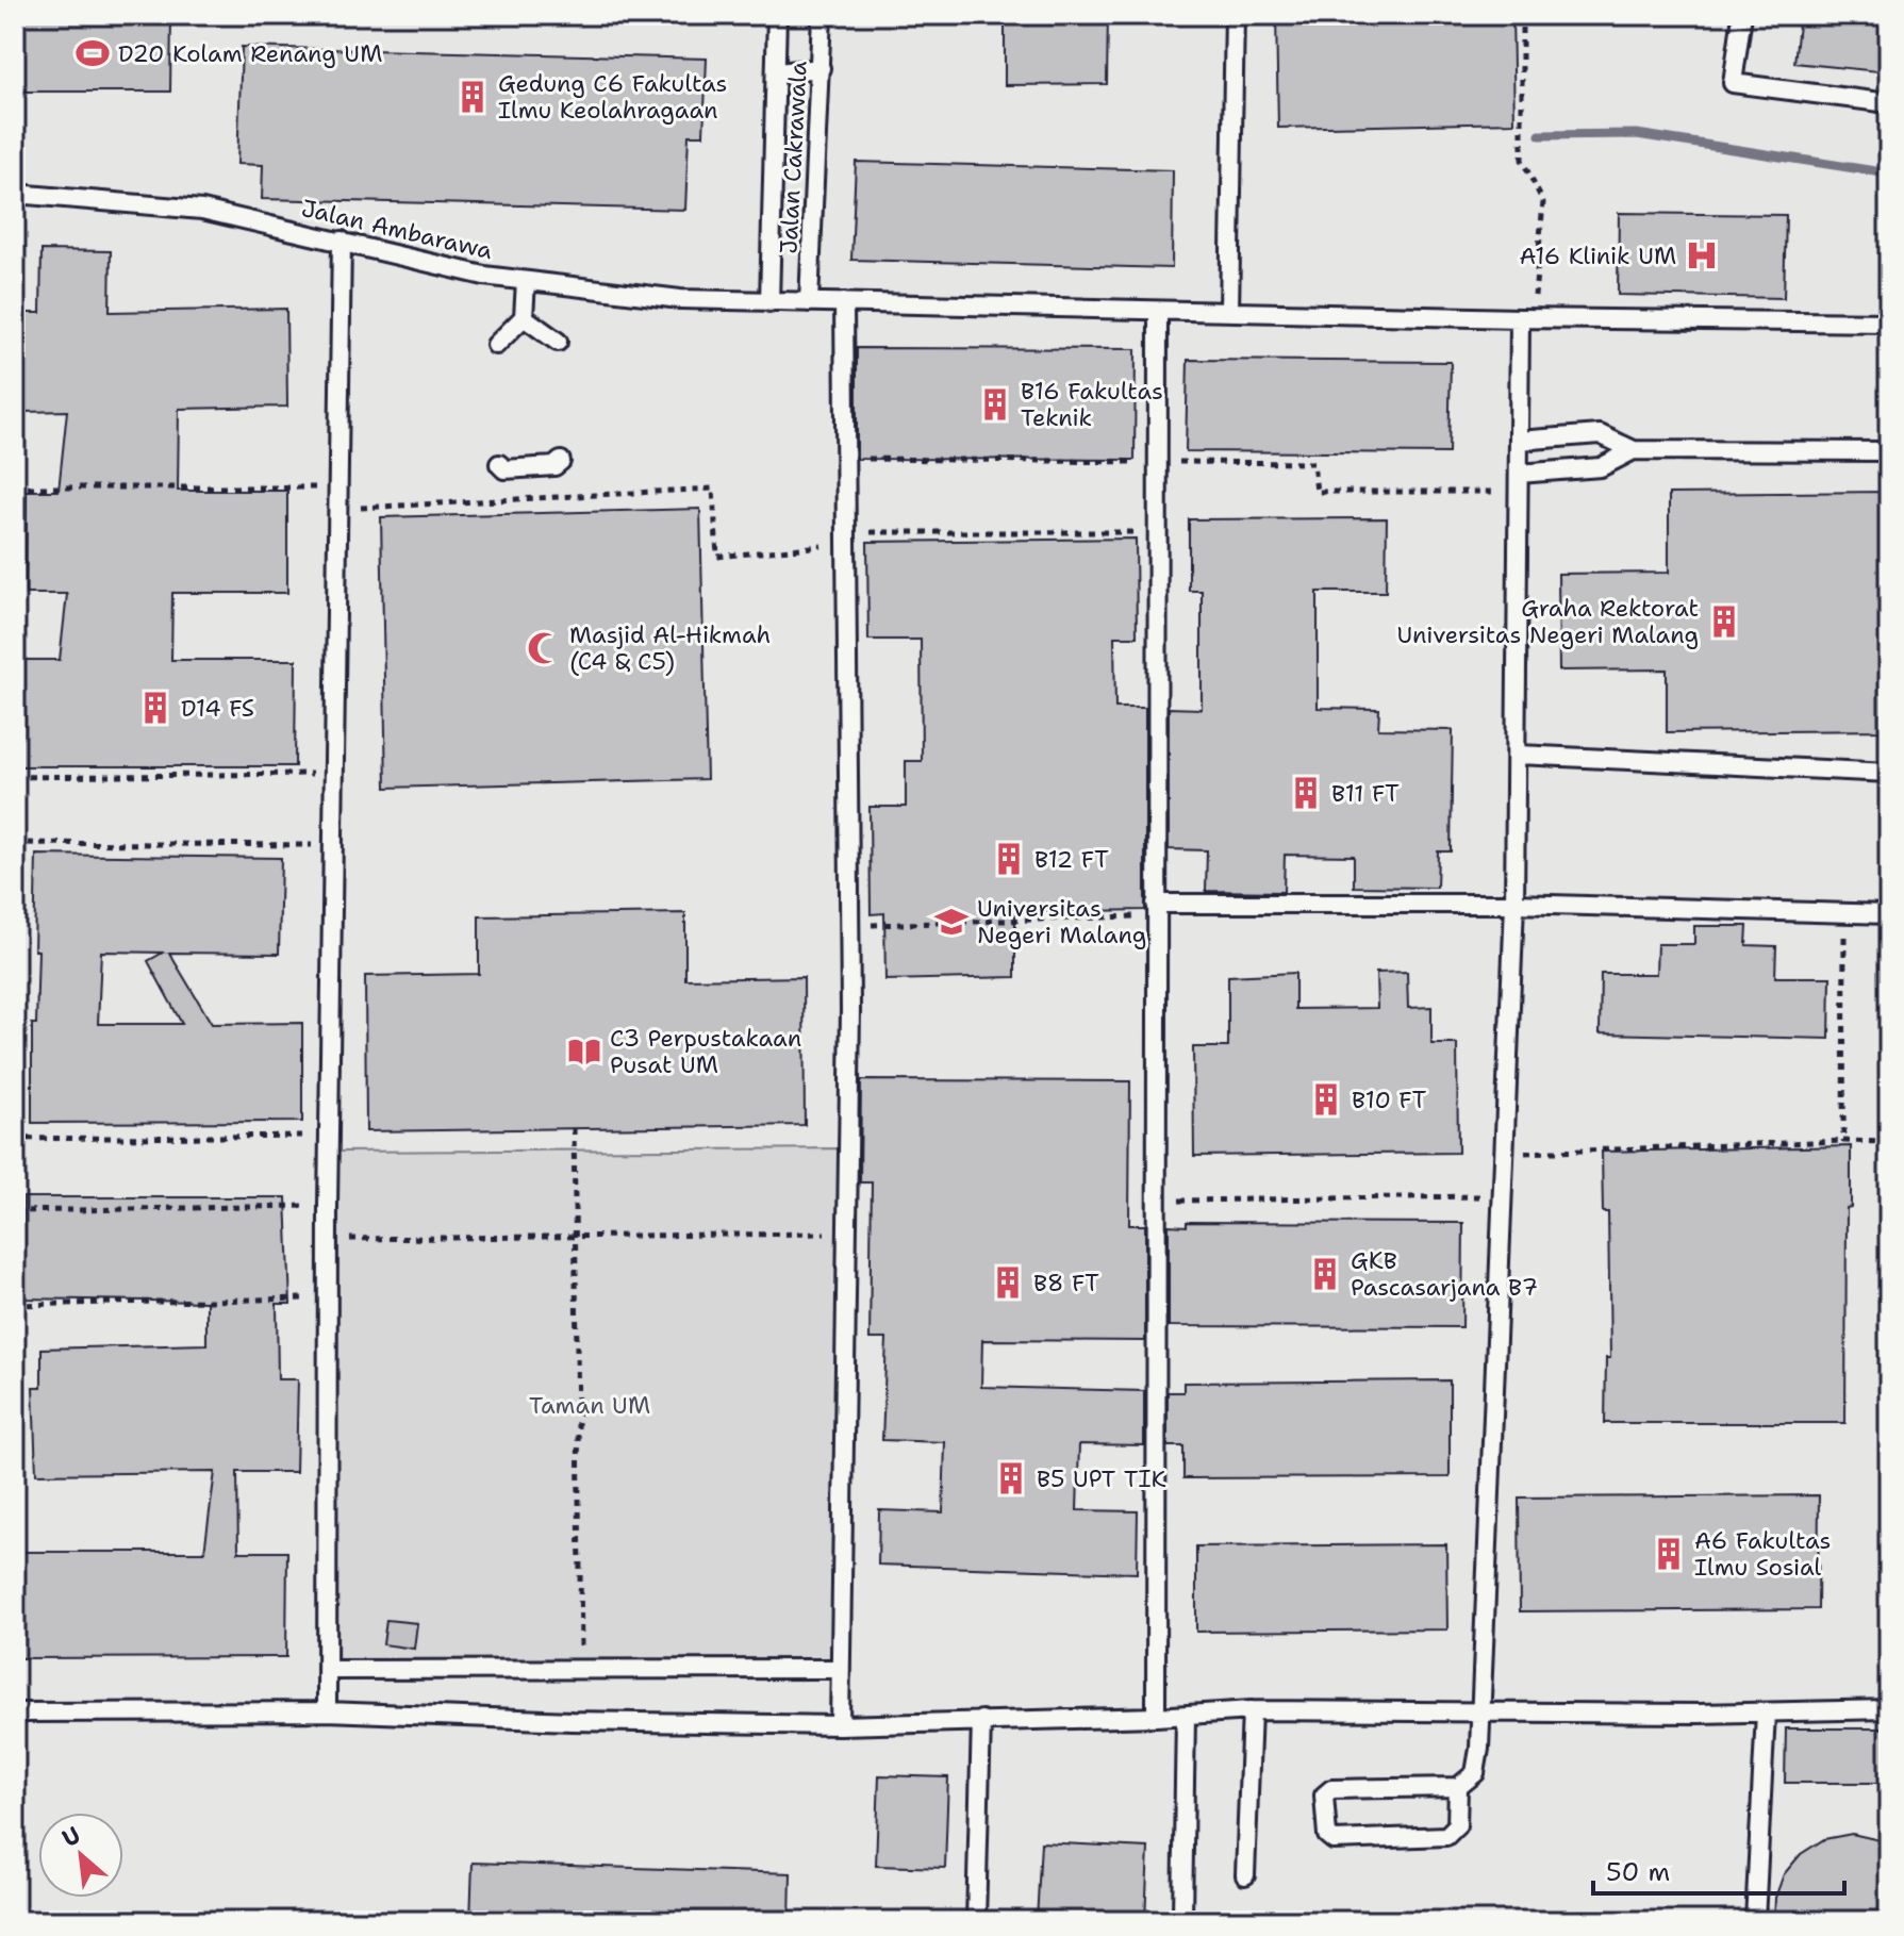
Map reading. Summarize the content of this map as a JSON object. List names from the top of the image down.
{
  "streets": {
    "lane": ["Jalan Cakrawala", "Jalan Ambarawa"]
  },
  "crossings": [
    ["Jalan Cakrawala", "Jalan Ambarawa"]
  ],
  "parks": ["Taman UM"],
  "places": {
    "sports": ["D20 Kolam Renang UM"],
    "building": [
      "Gedung C6 Fakultas Ilmu Keolahragaan",
      "B16 Fakultas Teknik",
      "Graha Rektorat Universitas Negeri Malang",
      "D14 FS",
      "B11 FT",
      "B12 FT",
      "B10 FT",
      "GKB Pascasarjana B7",
      "B8 FT",
      "B5 UPT TIK",
      "A6 Fakultas Ilmu Sosial"
    ],
    "hospital": ["A16 Klinik UM"],
    "mosque": ["Masjid Al-Hikmah (C4 & C5)"],
    "school or university": ["Universitas Negeri Malang"],
    "library": ["C3 Perpustakaan Pusat UM"]
  },
  "scale_bar": "50 m",
  "north": "top left"
}
